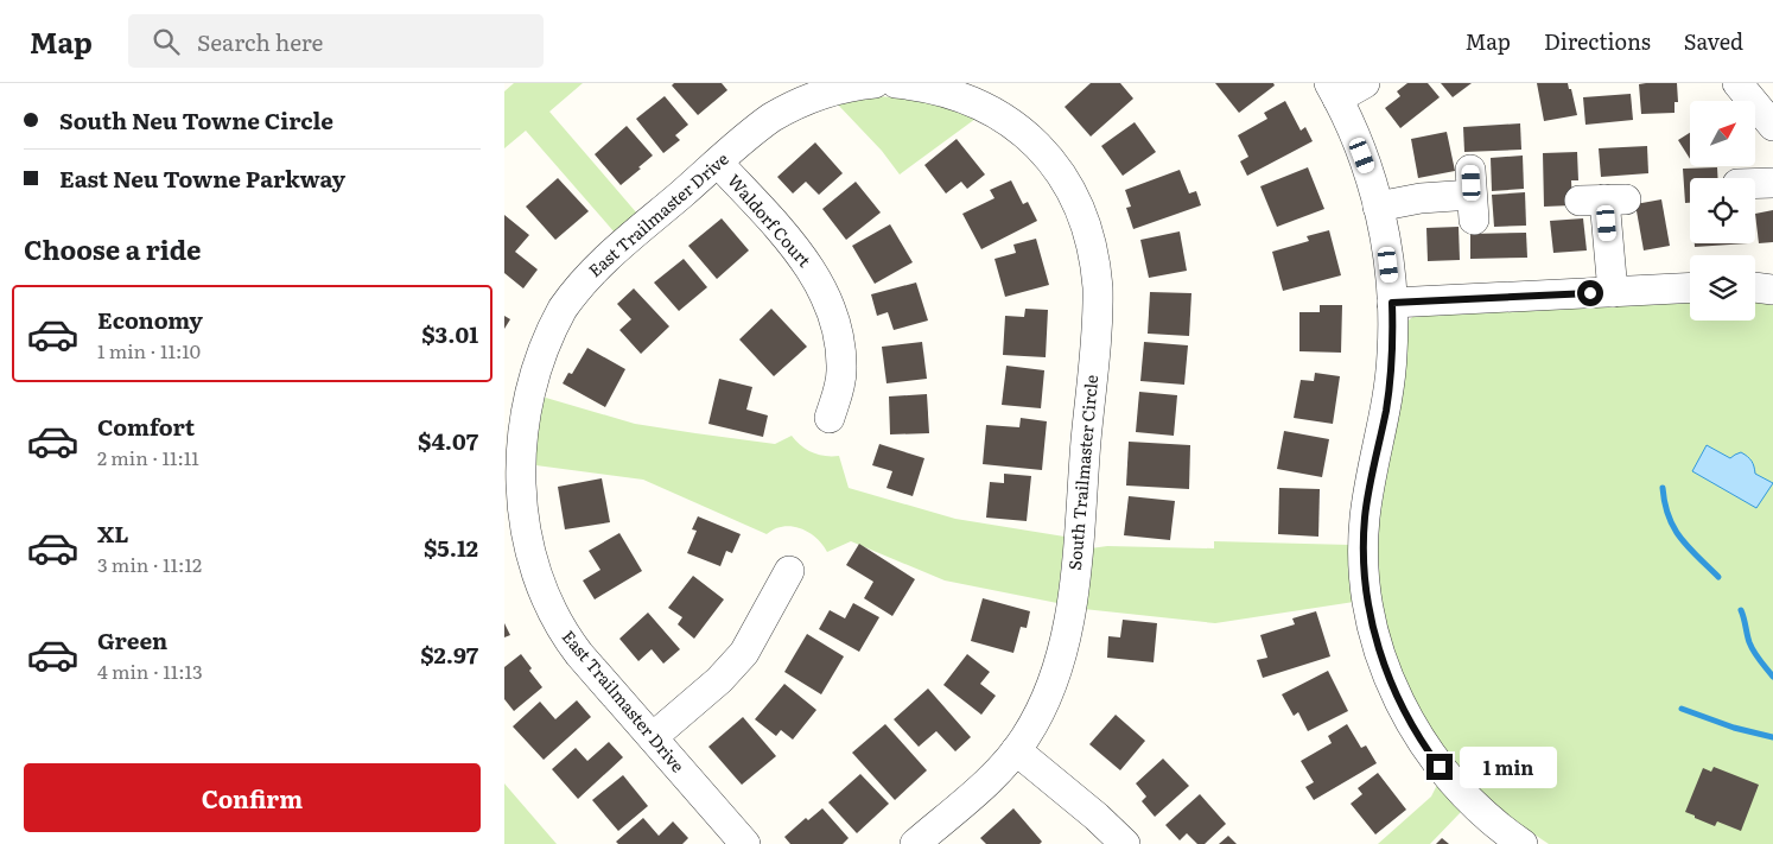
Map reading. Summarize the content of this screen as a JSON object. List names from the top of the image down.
{
  "streets": {
    "street": ["East Trailmaster Drive", "Waldorf Court", "South Trailmaster Circle"]
  },
  "crossings": [
    ["East Trailmaster Drive", "Waldorf Court"]
  ],
  "north": "top right",
  "page": {
    "header": "Map",
    "search": "Search here",
    "nav": ["Map", "Directions", "Saved"],
    "banner": ["South Neu Towne Circle", "East Neu Towne Parkway"],
    "heading": "Choose a ride",
    "list": [
      {
        "name": "Economy",
        "note": "1 min · 11:10",
        "value": "$3.01"
      },
      {
        "name": "Comfort",
        "note": "2 min · 11:11",
        "value": "$4.07"
      },
      {
        "name": "XL",
        "note": "3 min · 11:12",
        "value": "$5.12"
      },
      {
        "name": "Green",
        "note": "4 min · 11:13",
        "value": "$2.97"
      }
    ],
    "bubble": "1 min",
    "buttons": "Confirm"
  }
}
